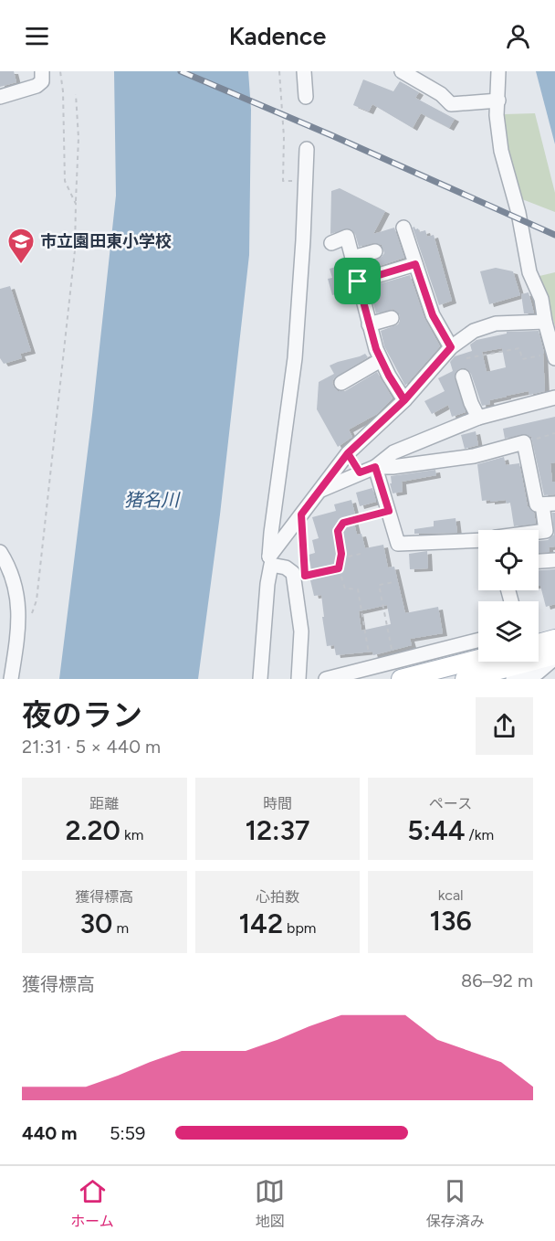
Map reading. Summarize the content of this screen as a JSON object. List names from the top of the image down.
{
  "water": ["猪名川"],
  "places": {
    "school or university": ["市立園田東小学校"]
  },
  "page": {
    "header": "Kadence",
    "heading": ["夜のラン", "21:31 · 5 × 440 m"],
    "stats": [
      ["距離", "2.20 km"],
      ["時間", "12:37"],
      ["ペース", "5:44 /km"],
      ["獲得標高", "30 m"],
      ["心拍数", "142 bpm"],
      ["kcal", "136"]
    ],
    "chart": ["獲得標高", "86–92 m"],
    "list": [
      {
        "name": "440 m",
        "note": "5:59"
      }
    ],
    "tabs": ["ホーム", "地図", "保存済み"]
  }
}
